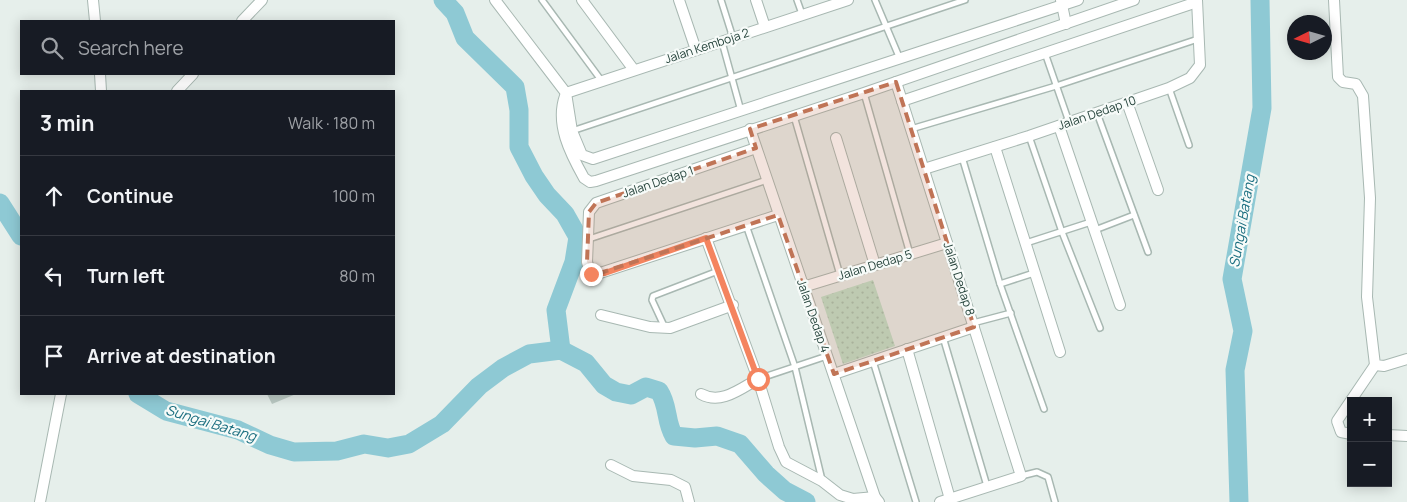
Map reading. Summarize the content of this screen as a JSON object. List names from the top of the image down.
{
  "streets": {
    "street": [
      "Jalan Kemboja 2",
      "Jalan Dedap 10",
      "Jalan Dedap 1",
      "Jalan Dedap 5",
      "Jalan Dedap 8",
      "Jalan Dedap 4"
    ]
  },
  "crossings": [
    ["Jalan Dedap 10", "Jalan Dedap 8"],
    ["Jalan Dedap 1", "Jalan Dedap 4"],
    ["Jalan Dedap 5", "Jalan Dedap 8"],
    ["Jalan Dedap 5", "Jalan Dedap 4"]
  ],
  "water": ["Sungai Batang"],
  "north": "left",
  "page": {
    "search": "Search here",
    "heading": ["3 min", "Walk · 180 m"],
    "list": [
      ["Continue", "100 m"],
      ["Turn left", "80 m"],
      "Arrive at destination"
    ],
    "map_buttons": ["+", "−"]
  }
}
